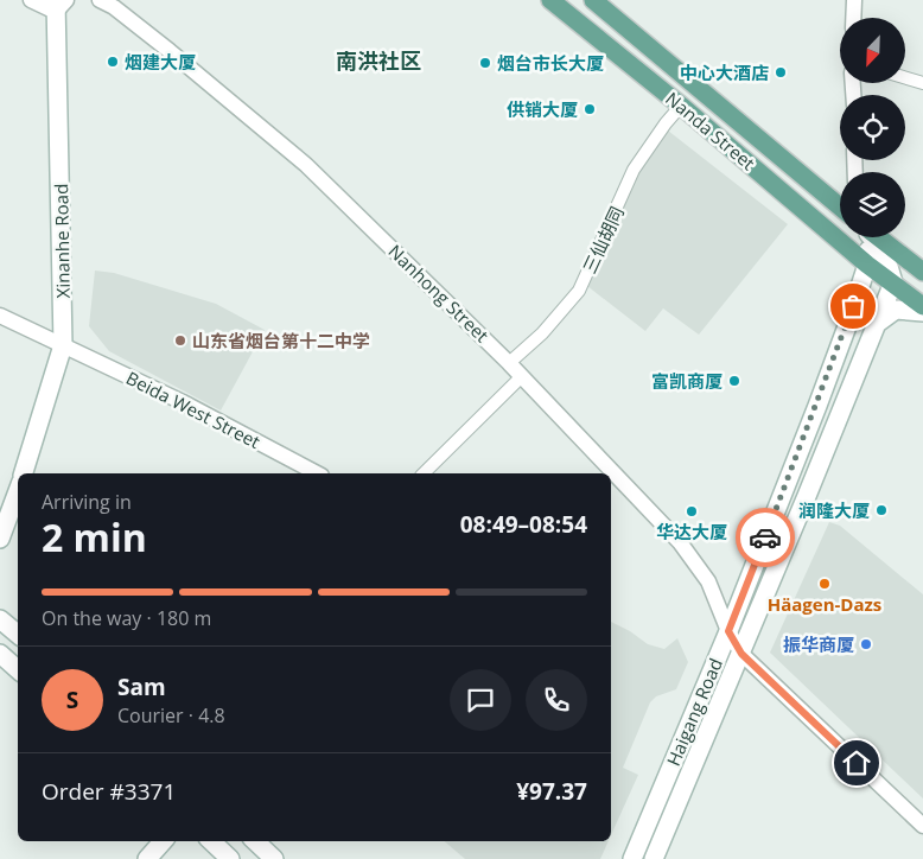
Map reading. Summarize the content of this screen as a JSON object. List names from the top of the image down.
{
  "streets": {
    "main road": ["Nanda Street", "Xinanhe Road", "Haigang Road"],
    "street": ["三仙胡同", "Nanhong Street", "Beida West Street"]
  },
  "crossings": [
    ["Nanda Street", "三仙胡同"],
    ["Nanda Street", "Haigang Road"],
    ["三仙胡同", "Nanhong Street"],
    ["Xinanhe Road", "Beida West Street"],
    ["Nanhong Street", "Haigang Road"]
  ],
  "districts": ["南洪社区"],
  "places": [
    "烟建大厦",
    "烟台市长大厦",
    "中心大酒店",
    "供销大厦",
    "山东省烟台第十二中学",
    "富凯商厦",
    "润隆大厦",
    "华达大厦",
    "Häagen-Dazs",
    "振华商厦"
  ],
  "north": "bottom left",
  "page": {
    "heading": ["2 min", "Arriving in", "08:49–08:54"],
    "panel": [
      "Sam",
      "Courier · 4.8",
      "Order #3371",
      "¥97.37"
    ],
    "bar": "On the way · 180 m",
    "round": "S"
  }
}
